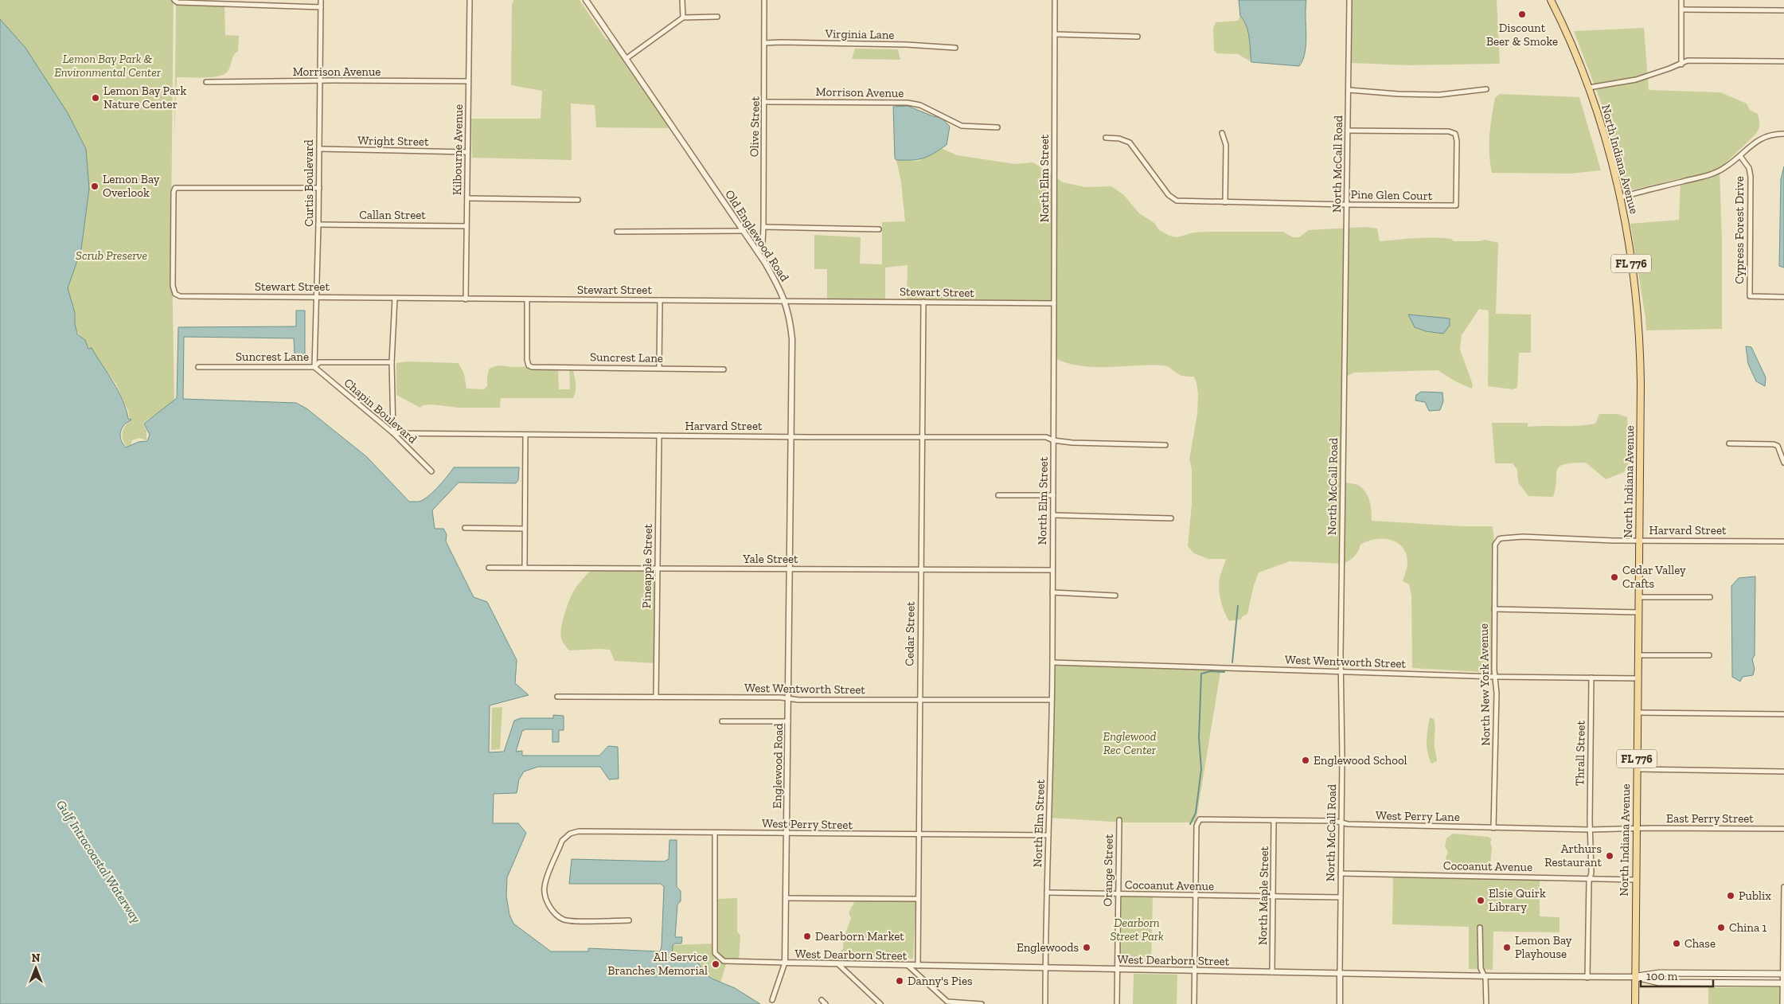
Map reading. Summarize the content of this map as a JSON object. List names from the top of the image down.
{
  "streets": {
    "main road": ["North Indiana Avenue", "FL 776"],
    "street": [
      "Virginia Lane",
      "Morrison Avenue",
      "Olive Street",
      "Wright Street",
      "Kilbourne Avenue",
      "North McCall Road",
      "North Elm Street",
      "Curtis Boulevard",
      "Pine Glen Court",
      "Callan Street",
      "Cypress Forest Drive",
      "Old Englewood Road",
      "Stewart Street",
      "Suncrest Lane",
      "Chapin Boulevard",
      "Harvard Street",
      "Yale Street",
      "Pineapple Street",
      "Cedar Street",
      "West Wentworth Street",
      "North New York Avenue",
      "Thrall Street",
      "Englewood Road",
      "West Perry Lane",
      "East Perry Street",
      "West Perry Street",
      "Cocoanut Avenue",
      "Orange Street",
      "North Maple Street",
      "West Dearborn Street"
    ]
  },
  "crossings": [
    ["Virginia Lane", "Olive Street"],
    ["Morrison Avenue", "Olive Street"],
    ["Morrison Avenue", "Kilbourne Avenue"],
    ["Morrison Avenue", "Curtis Boulevard"],
    ["Olive Street", "Old Englewood Road"],
    ["Wright Street", "Kilbourne Avenue"],
    ["Wright Street", "Curtis Boulevard"],
    ["Kilbourne Avenue", "Callan Street"],
    ["Kilbourne Avenue", "Stewart Street"],
    ["North Indiana Avenue", "FL 776"],
    ["North Indiana Avenue", "Harvard Street"],
    ["North Indiana Avenue", "West Wentworth Street"],
    ["North Indiana Avenue", "West Perry Lane"],
    ["North Indiana Avenue", "East Perry Street"],
    ["North Indiana Avenue", "Cocoanut Avenue"],
    ["North Indiana Avenue", "West Dearborn Street"],
    ["North McCall Road", "Pine Glen Court"],
    ["North McCall Road", "West Wentworth Street"],
    ["North McCall Road", "West Perry Lane"],
    ["North McCall Road", "Cocoanut Avenue"],
    ["North McCall Road", "West Dearborn Street"],
    ["North Elm Street", "Stewart Street"],
    ["North Elm Street", "Harvard Street"],
    ["North Elm Street", "Yale Street"],
    ["North Elm Street", "West Wentworth Street"],
    ["North Elm Street", "West Perry Street"],
    ["North Elm Street", "Cocoanut Avenue"],
    ["North Elm Street", "West Dearborn Street"],
    ["Curtis Boulevard", "Callan Street"],
    ["Curtis Boulevard", "Stewart Street"],
    ["Curtis Boulevard", "Suncrest Lane"],
    ["Curtis Boulevard", "Chapin Boulevard"],
    ["Old Englewood Road", "Stewart Street"],
    ["Old Englewood Road", "Harvard Street"],
    ["Old Englewood Road", "Yale Street"],
    ["Old Englewood Road", "Englewood Road"],
    ["FL 776", "West Dearborn Street"],
    ["Stewart Street", "Suncrest Lane"],
    ["Stewart Street", "Cedar Street"],
    ["Suncrest Lane", "Chapin Boulevard"],
    ["Chapin Boulevard", "Harvard Street"],
    ["Harvard Street", "Pineapple Street"],
    ["Harvard Street", "Cedar Street"],
    ["Harvard Street", "North New York Avenue"],
    ["Yale Street", "Pineapple Street"],
    ["Yale Street", "Cedar Street"],
    ["Yale Street", "Englewood Road"],
    ["Pineapple Street", "West Wentworth Street"],
    ["Cedar Street", "West Wentworth Street"],
    ["Cedar Street", "West Perry Street"],
    ["Cedar Street", "West Dearborn Street"],
    ["West Wentworth Street", "North New York Avenue"],
    ["West Wentworth Street", "Thrall Street"],
    ["West Wentworth Street", "Englewood Road"],
    ["North New York Avenue", "West Perry Lane"],
    ["Thrall Street", "West Perry Lane"],
    ["Thrall Street", "Cocoanut Avenue"],
    ["Thrall Street", "West Dearborn Street"],
    ["Englewood Road", "West Perry Street"],
    ["Englewood Road", "West Dearborn Street"],
    ["West Perry Lane", "East Perry Street"],
    ["West Perry Lane", "Cocoanut Avenue"],
    ["West Perry Lane", "North Maple Street"],
    ["West Perry Street", "West Dearborn Street"],
    ["Cocoanut Avenue", "Orange Street"],
    ["Cocoanut Avenue", "North Maple Street"],
    ["Orange Street", "West Dearborn Street"],
    ["North Maple Street", "West Dearborn Street"]
  ],
  "water": ["Gulf Intracoastal Waterway"],
  "parks": [
    "Lemon Bay Park & Environmental Center",
    "Scrub Preserve",
    "Englewood Rec Center",
    "Dearborn Street Park"
  ],
  "places": [
    "Discount Beer & Smoke",
    "Lemon Bay Park Nature Center",
    "Lemon Bay Overlook",
    "Cedar Valley Crafts",
    "Englewood School",
    "Arthurs Restaurant",
    "Publix",
    "Elsie Quirk Library",
    "China 1",
    "Dearborn Market",
    "Chase",
    "Englewoods",
    "Lemon Bay Playhouse",
    "All Service Branches Memorial",
    "Danny's Pies"
  ],
  "scale_bar": "100 m",
  "north": "top"
}
